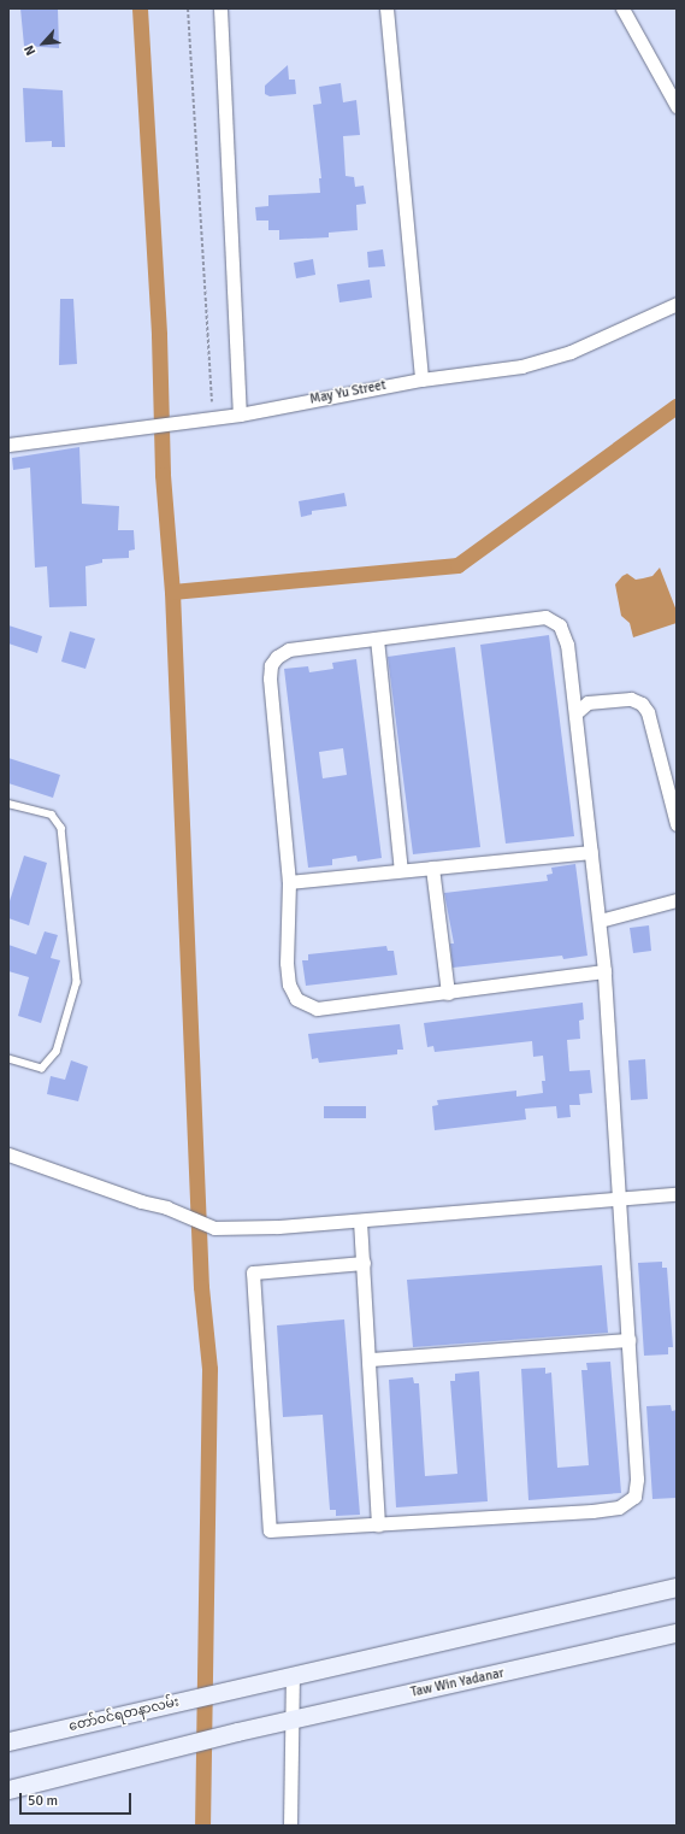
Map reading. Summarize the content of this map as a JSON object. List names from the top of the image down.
{
  "streets": {
    "main road": ["Taw Win Yadanar", "တော်ဝင်ရတနာလမ်း"],
    "street": ["May Yu Street"]
  },
  "scale_bar": "50 m",
  "north": "bottom left"
}
